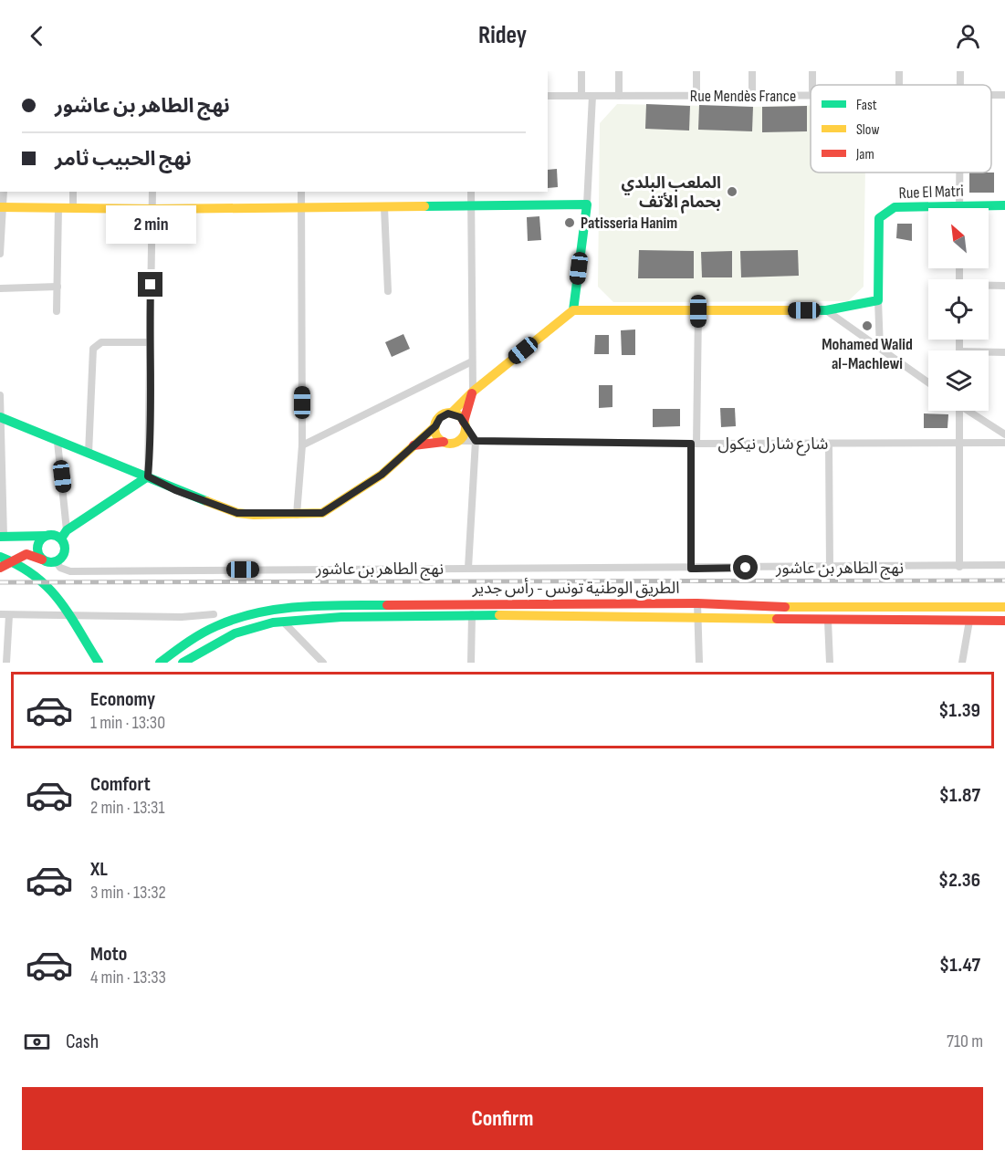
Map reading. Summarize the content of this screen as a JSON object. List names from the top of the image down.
{
  "streets": {
    "main road": ["Rue El Matri", "الطريق الوطنية تونس - رأس جدير"],
    "street": ["Rue Mendès France", "شارع شارل نيكول", "نهج الطاهر بن عاشور"]
  },
  "places": ["الملعب البلدي بحمام الأتف", "Patisseria Hanim", "Mohamed Walid al-Machlewi"],
  "legend": ["Fast", "Slow", "Jam"],
  "north": "top left",
  "page": {
    "header": "Ridey",
    "banner": ["نهج الطاهر بن عاشور", "نهج الحبيب ثامر"],
    "bubble": "2 min",
    "list": [
      {
        "name": "Economy",
        "note": "1 min · 13:30",
        "value": "$1.39"
      },
      {
        "name": "Comfort",
        "note": "2 min · 13:31",
        "value": "$1.87"
      },
      {
        "name": "XL",
        "note": "3 min · 13:32",
        "value": "$2.36"
      },
      {
        "name": "Moto",
        "note": "4 min · 13:33",
        "value": "$1.47"
      }
    ],
    "pay": ["Cash", "710 m"],
    "buttons": "Confirm"
  }
}
